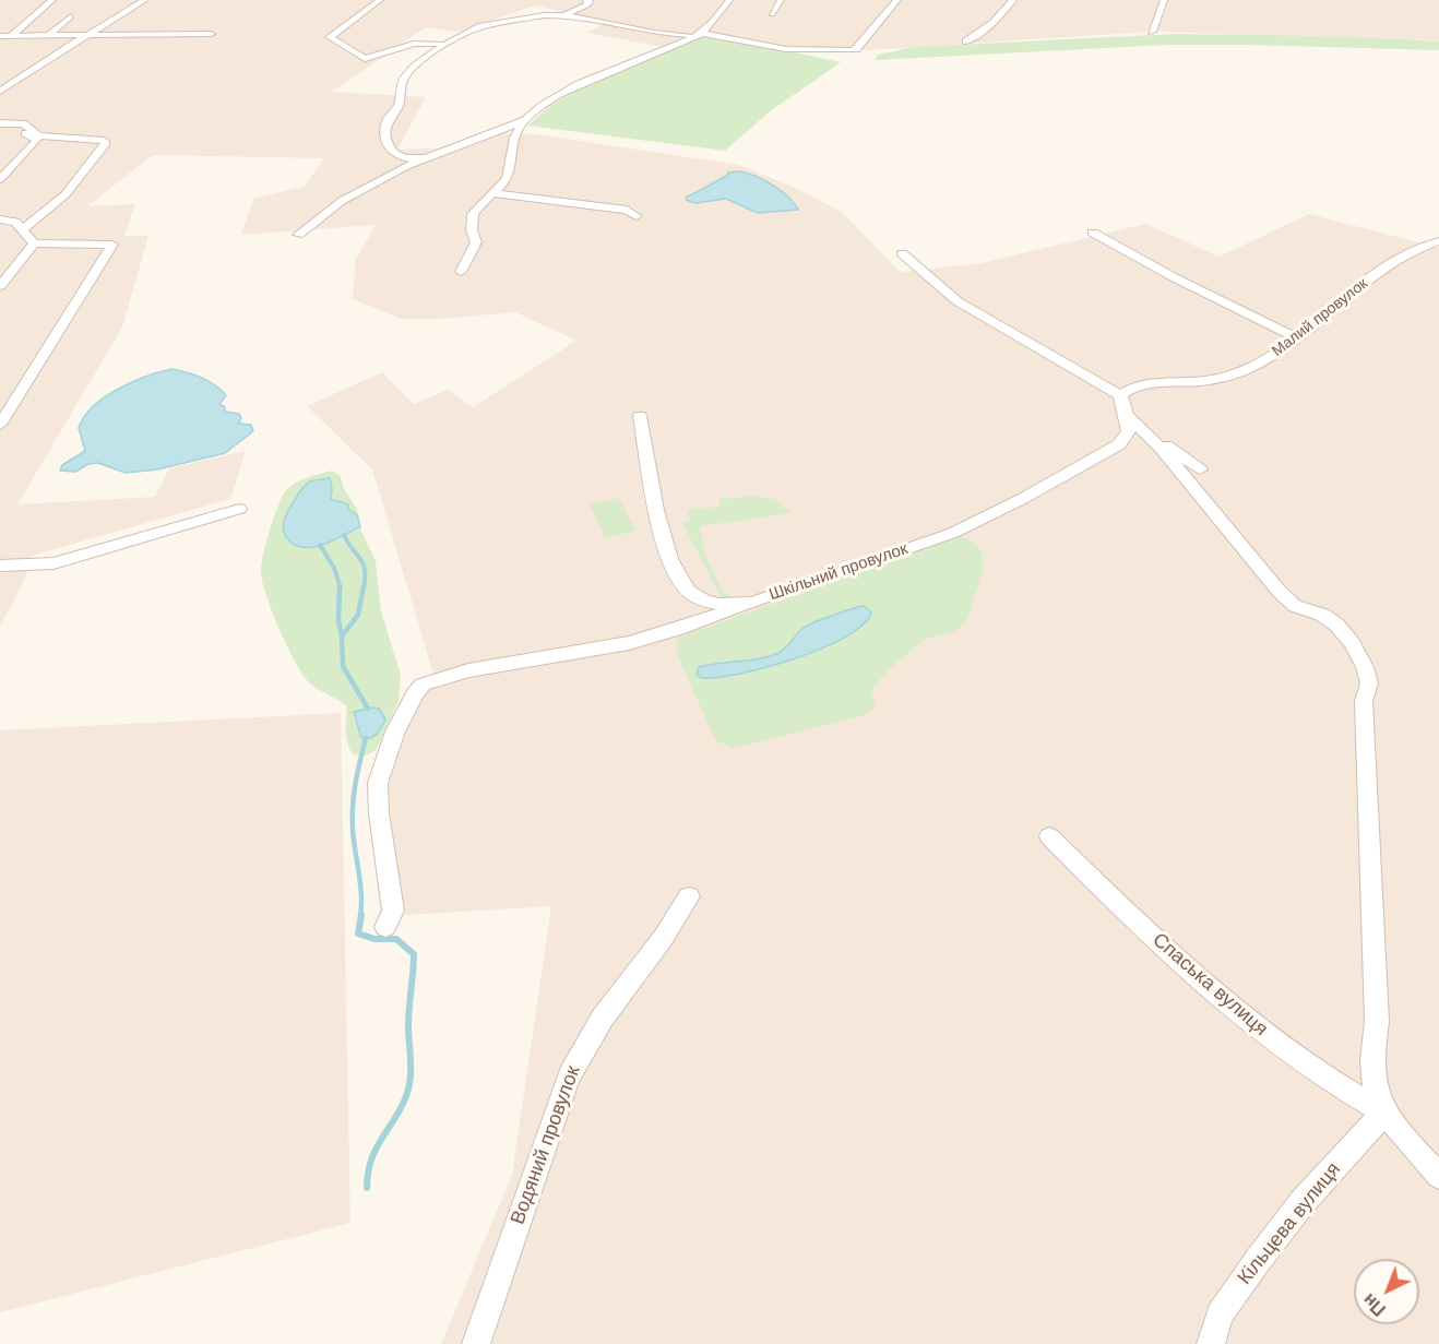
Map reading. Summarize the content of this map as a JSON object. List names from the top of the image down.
{
  "streets": {
    "street": [
      "Малий провулок",
      "Шкільний провулок",
      "Спаська вулиця",
      "Водяний провулок",
      "Кільцева вулиця"
    ]
  },
  "crossings": [
    ["Шкільний провулок", "Спаська вулиця"],
    ["Спаська вулиця", "Кільцева вулиця"]
  ],
  "north": "bottom left"
}
